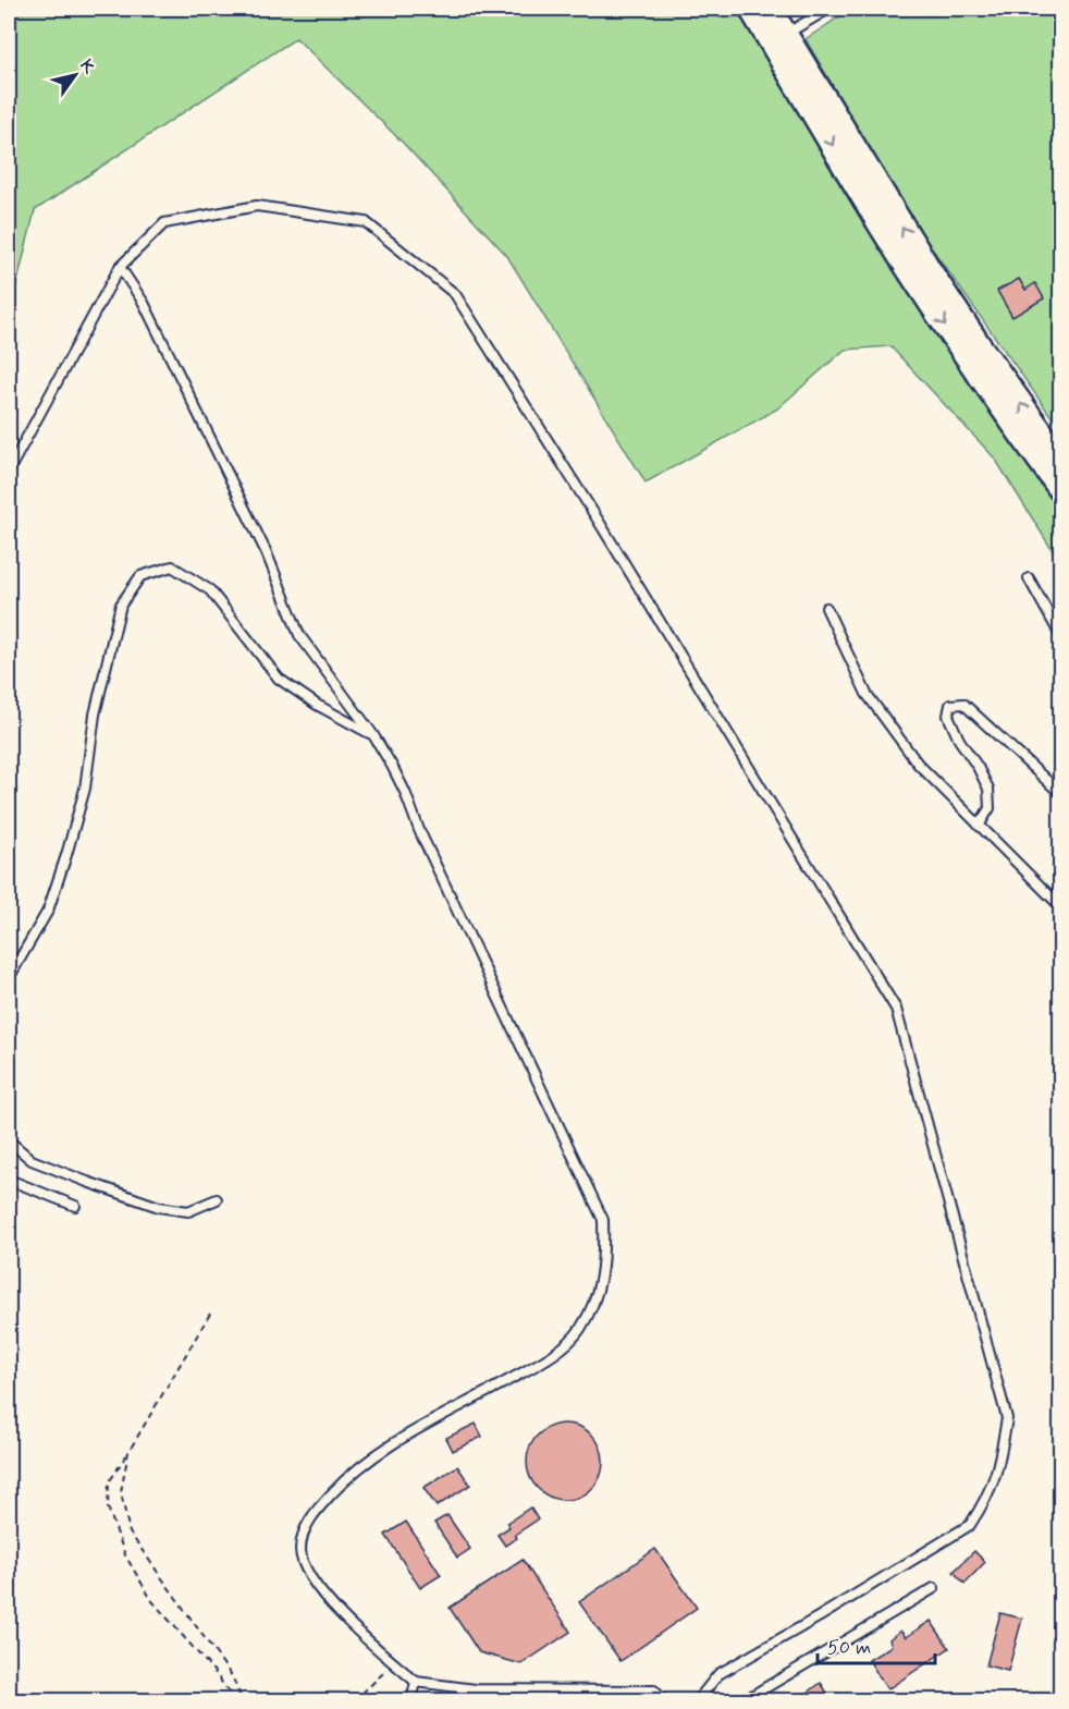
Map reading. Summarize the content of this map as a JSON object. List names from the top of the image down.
{
  "scale_bar": "50 m",
  "north": "top right"
}
